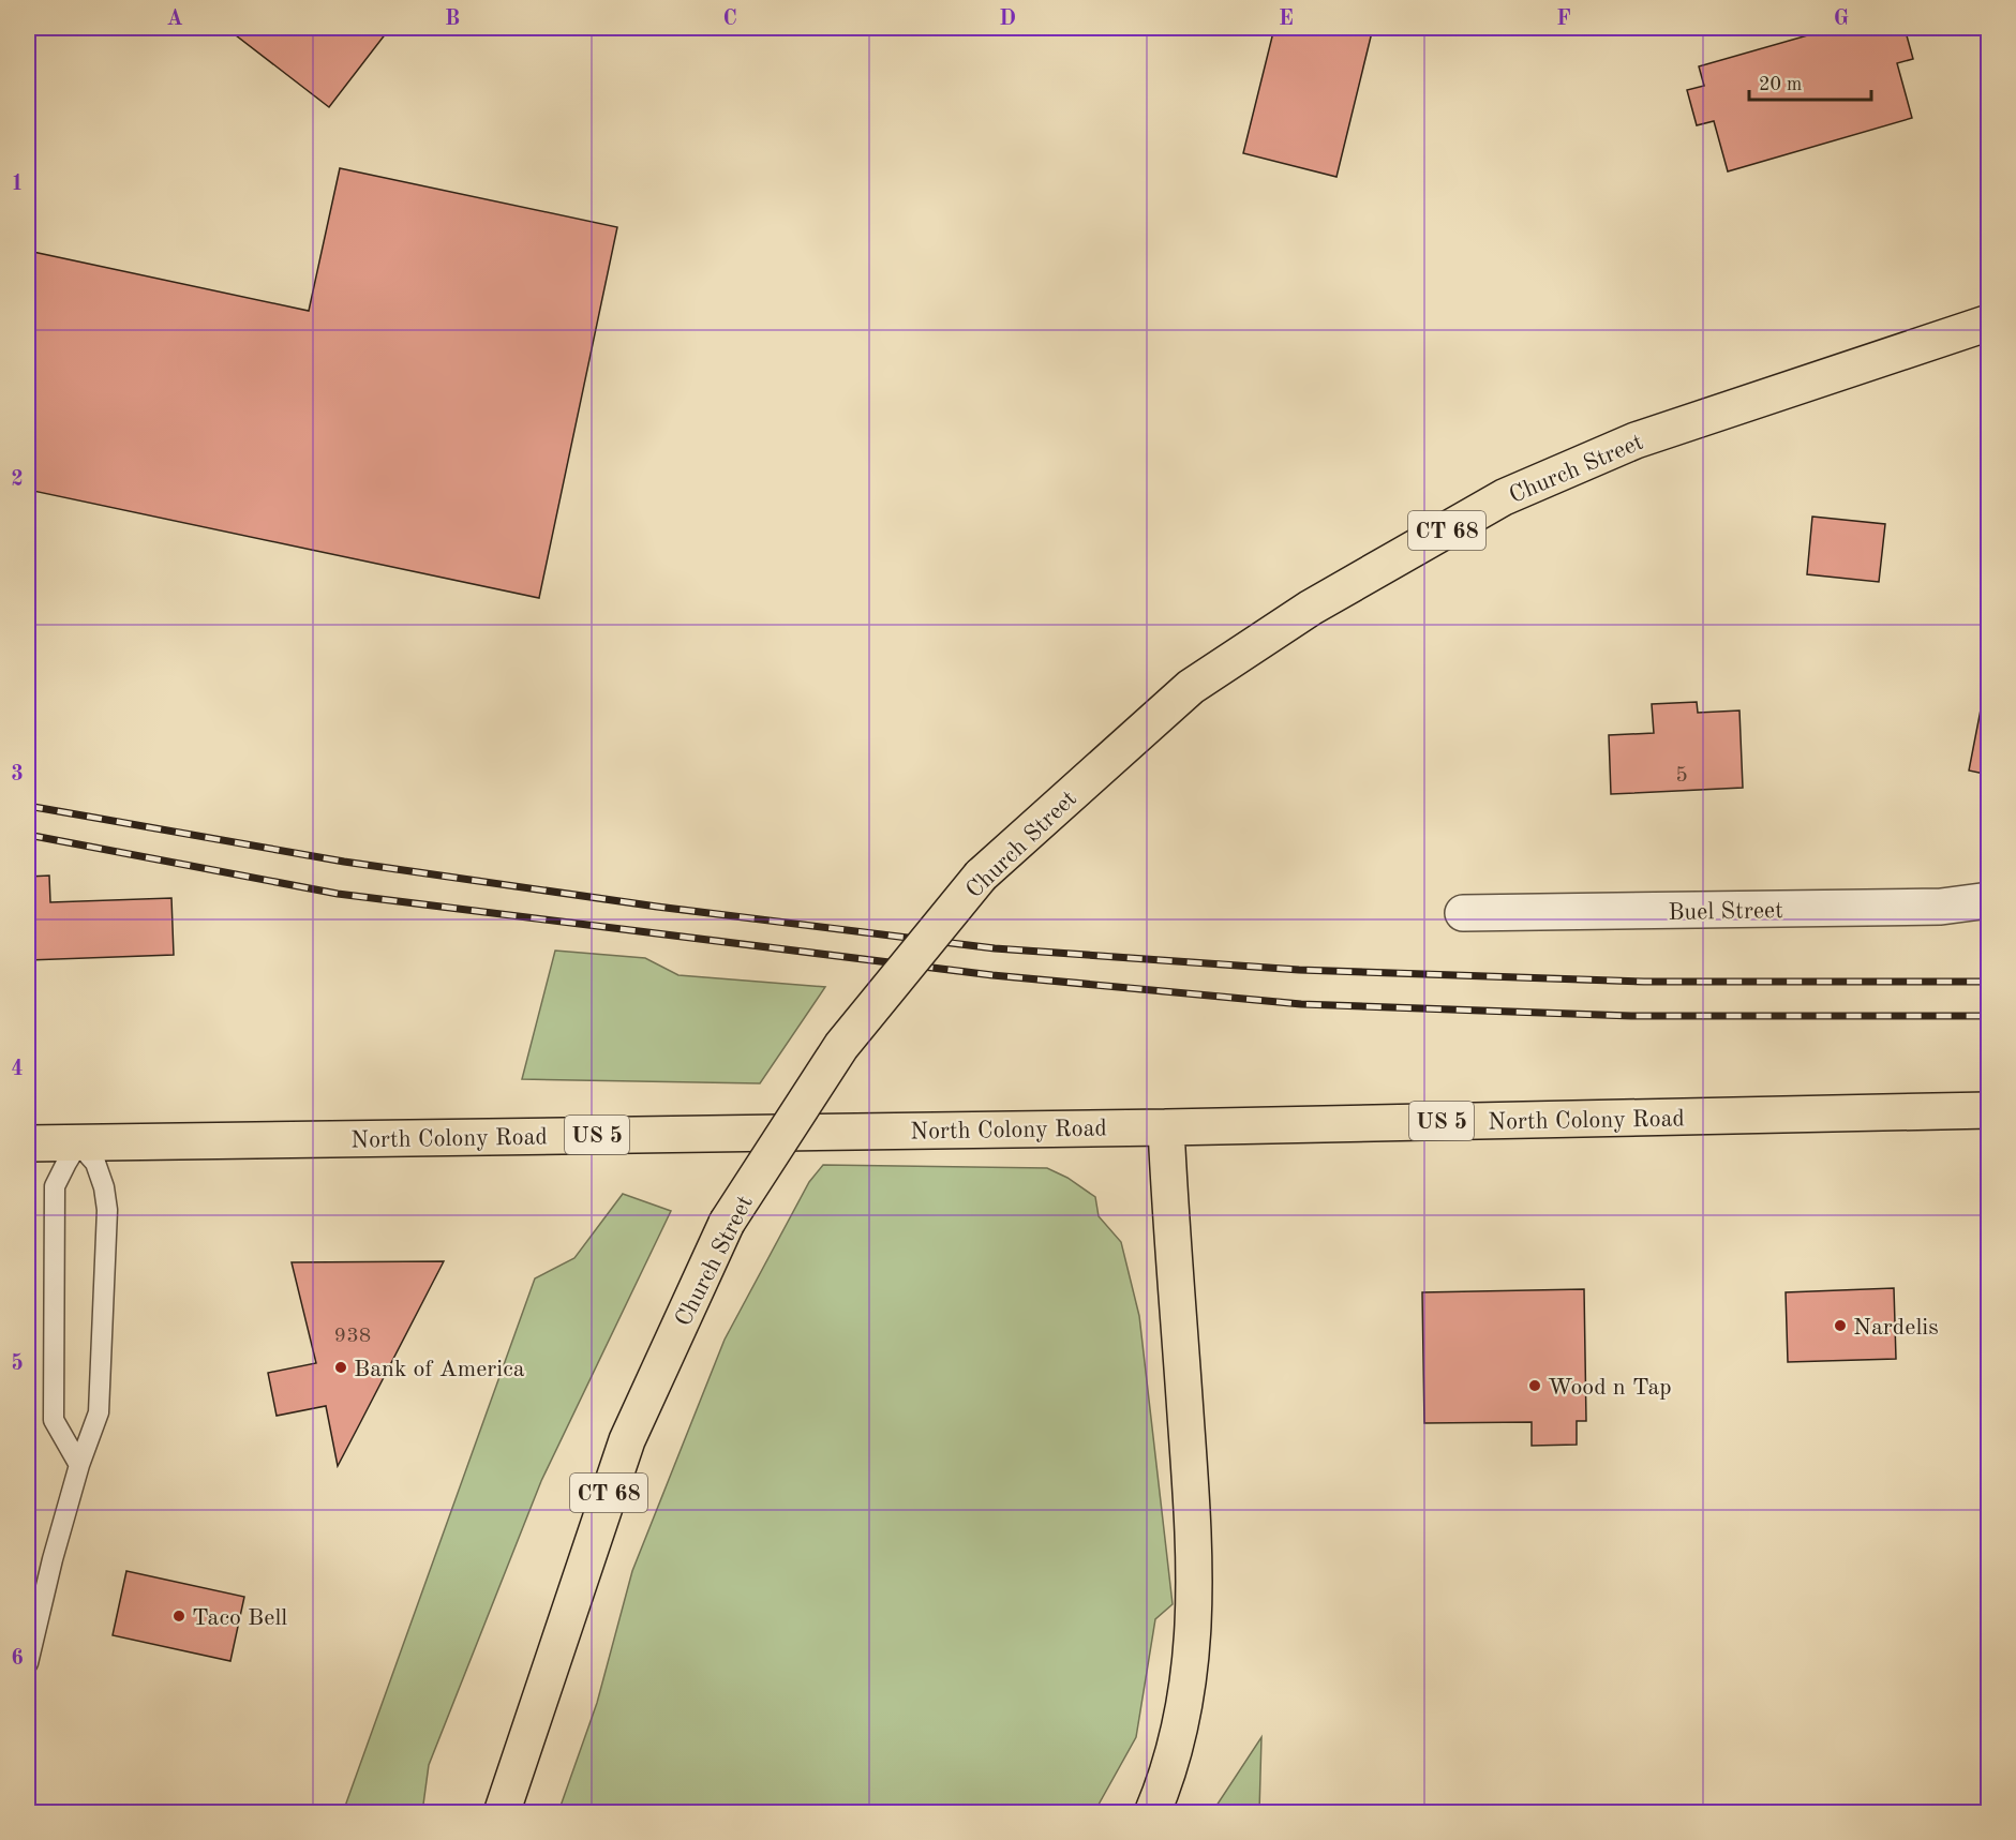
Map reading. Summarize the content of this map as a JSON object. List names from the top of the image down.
{
  "streets": {
    "main road": [
      "Church Street",
      "CT 68",
      "North Colony Road",
      "US 5"
    ],
    "street": ["Buel Street"]
  },
  "places": [
    "Nardelis",
    "Bank of America",
    "Wood n Tap",
    "Taco Bell"
  ],
  "house_numbers": ["5", "938"],
  "scale_bar": "20 m",
  "grid": {
    "columns": [
      "A",
      "B",
      "C",
      "D",
      "E",
      "F",
      "G"
    ],
    "rows": [
      "1",
      "2",
      "3",
      "4",
      "5",
      "6"
    ]
  }
}
